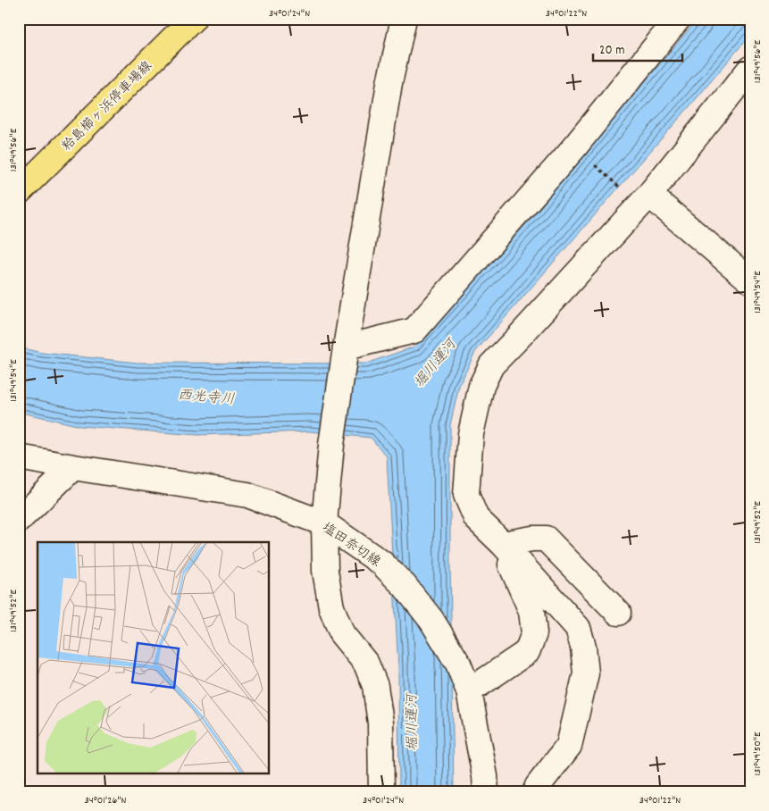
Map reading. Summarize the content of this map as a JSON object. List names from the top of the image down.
{
  "streets": {
    "main road": ["粭島櫛ヶ浜停車場線"],
    "street": ["塩田奈切線"]
  },
  "water": ["堀川運河", "西光寺川"],
  "scale_bar": "20 m",
  "coordinates": [
    "34°01'24\"N",
    "34°01'22\"N",
    "131°49'56\"E",
    "131°49'54\"E",
    "131°49'52\"E",
    "131°49'50\"E",
    "34°01'26\"N"
  ]
}
